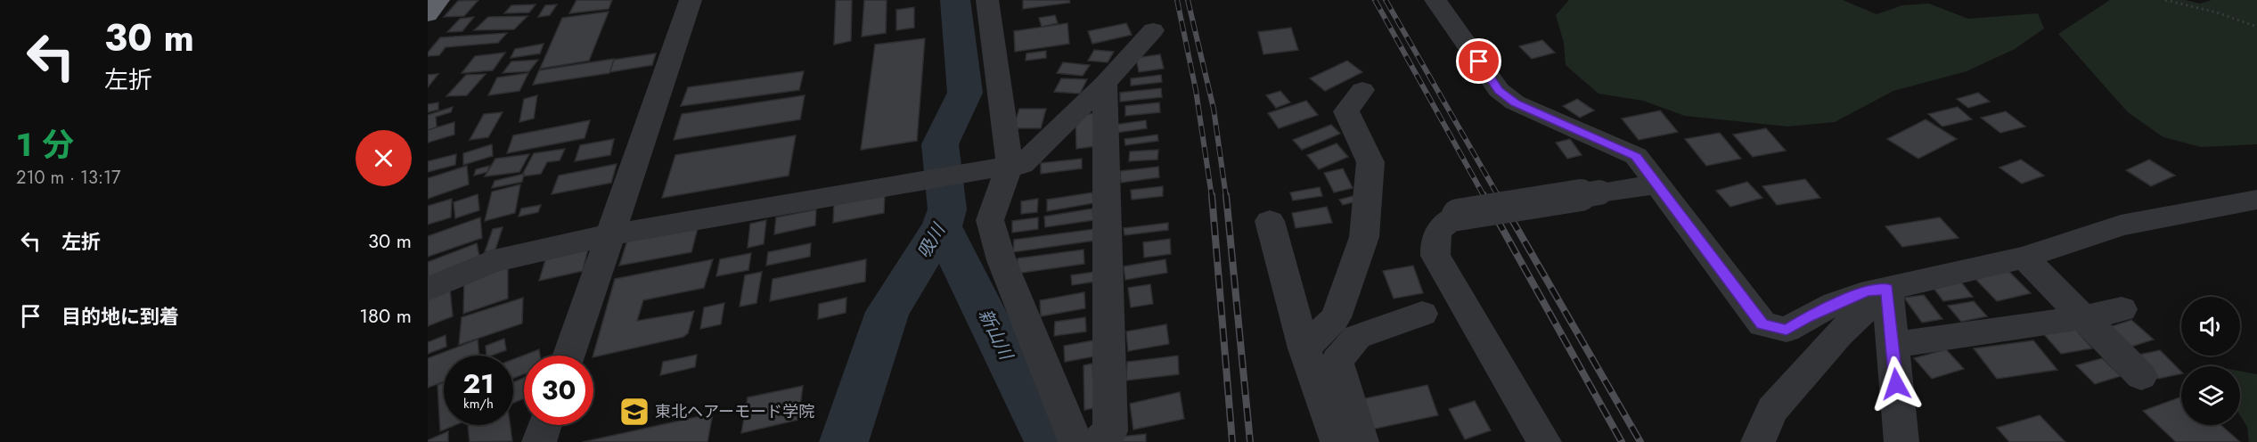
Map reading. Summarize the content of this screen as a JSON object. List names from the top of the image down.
{
  "water": ["吸川", "新山川"],
  "places": {
    "school or university": ["東北ヘアーモード学院"]
  },
  "page": {
    "turn": ["30 m", "左折"],
    "heading": ["1 分", "210 m · 13:17"],
    "list": [
      {
        "name": "左折",
        "value": "30 m"
      },
      {
        "name": "目的地に到着",
        "value": "180 m"
      }
    ],
    "speed": "21 km/h",
    "limit": "30"
  }
}
